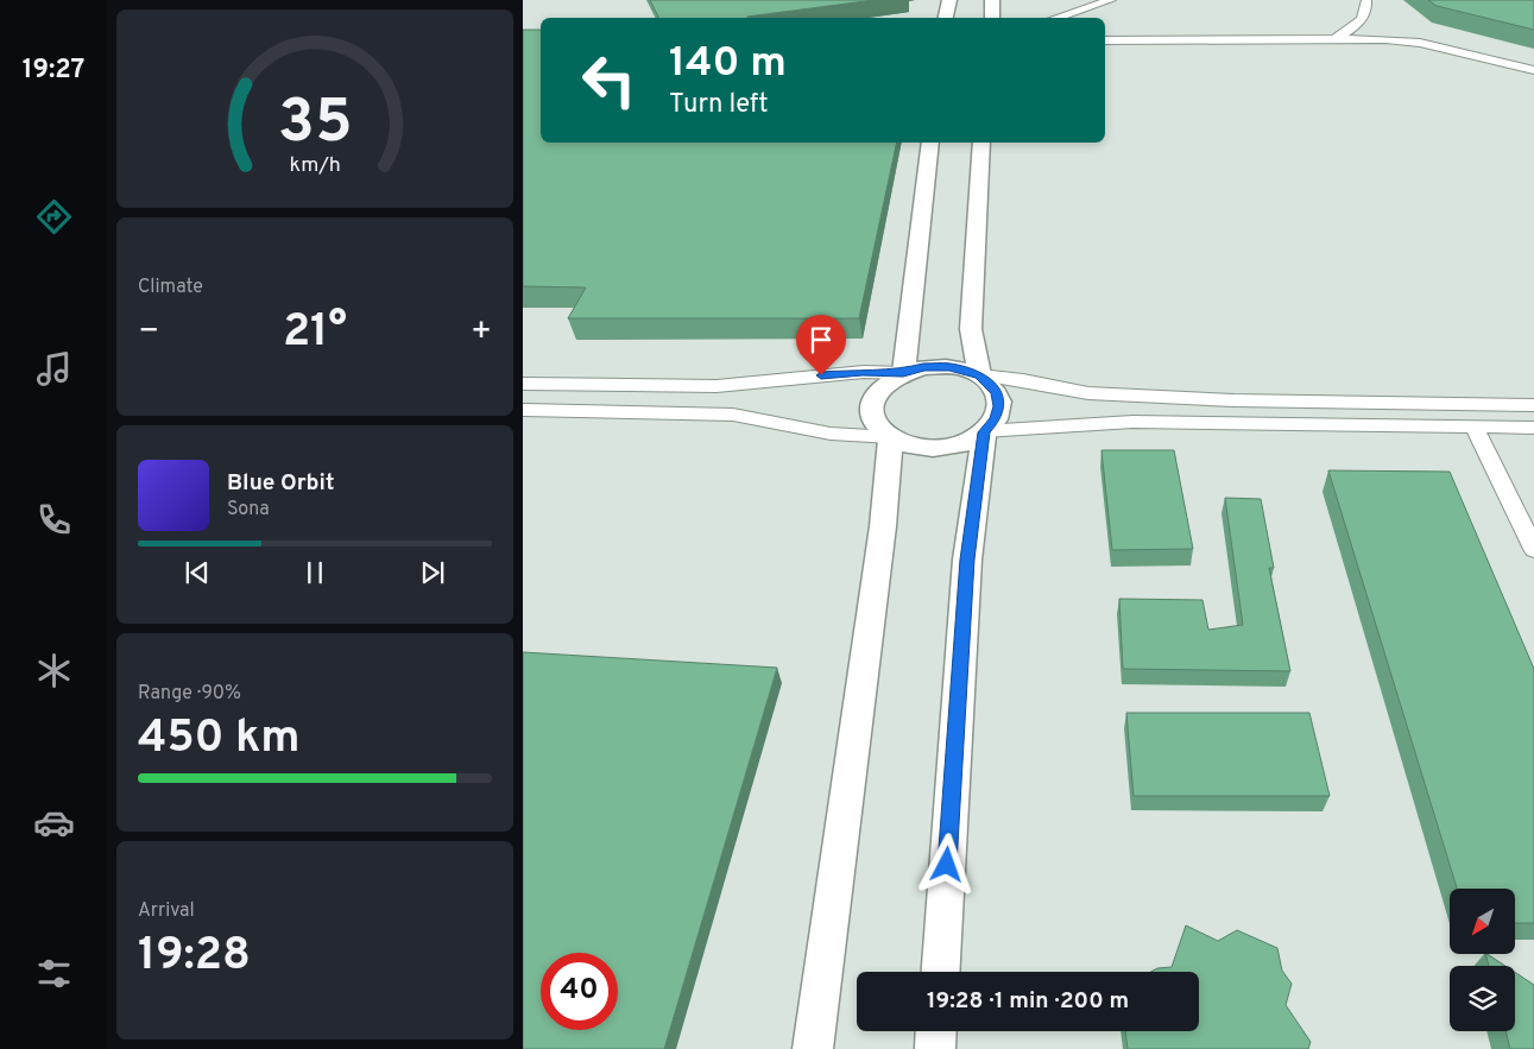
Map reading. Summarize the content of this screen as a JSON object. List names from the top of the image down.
{
  "north": "bottom left",
  "page": {
    "tabs": "19:27",
    "turn": ["140 m", "Turn left"],
    "tile": [
      "Climate",
      ["Range · 90%", "450 km"],
      ["Arrival", "19:28"]
    ],
    "heat": ["−", "21°", "+"],
    "song": ["Blue Orbit", "Sona"],
    "limit": "40",
    "trip": "19:28 · 1 min · 200 m",
    "gauge": ["35", "km/h"]
  }
}
